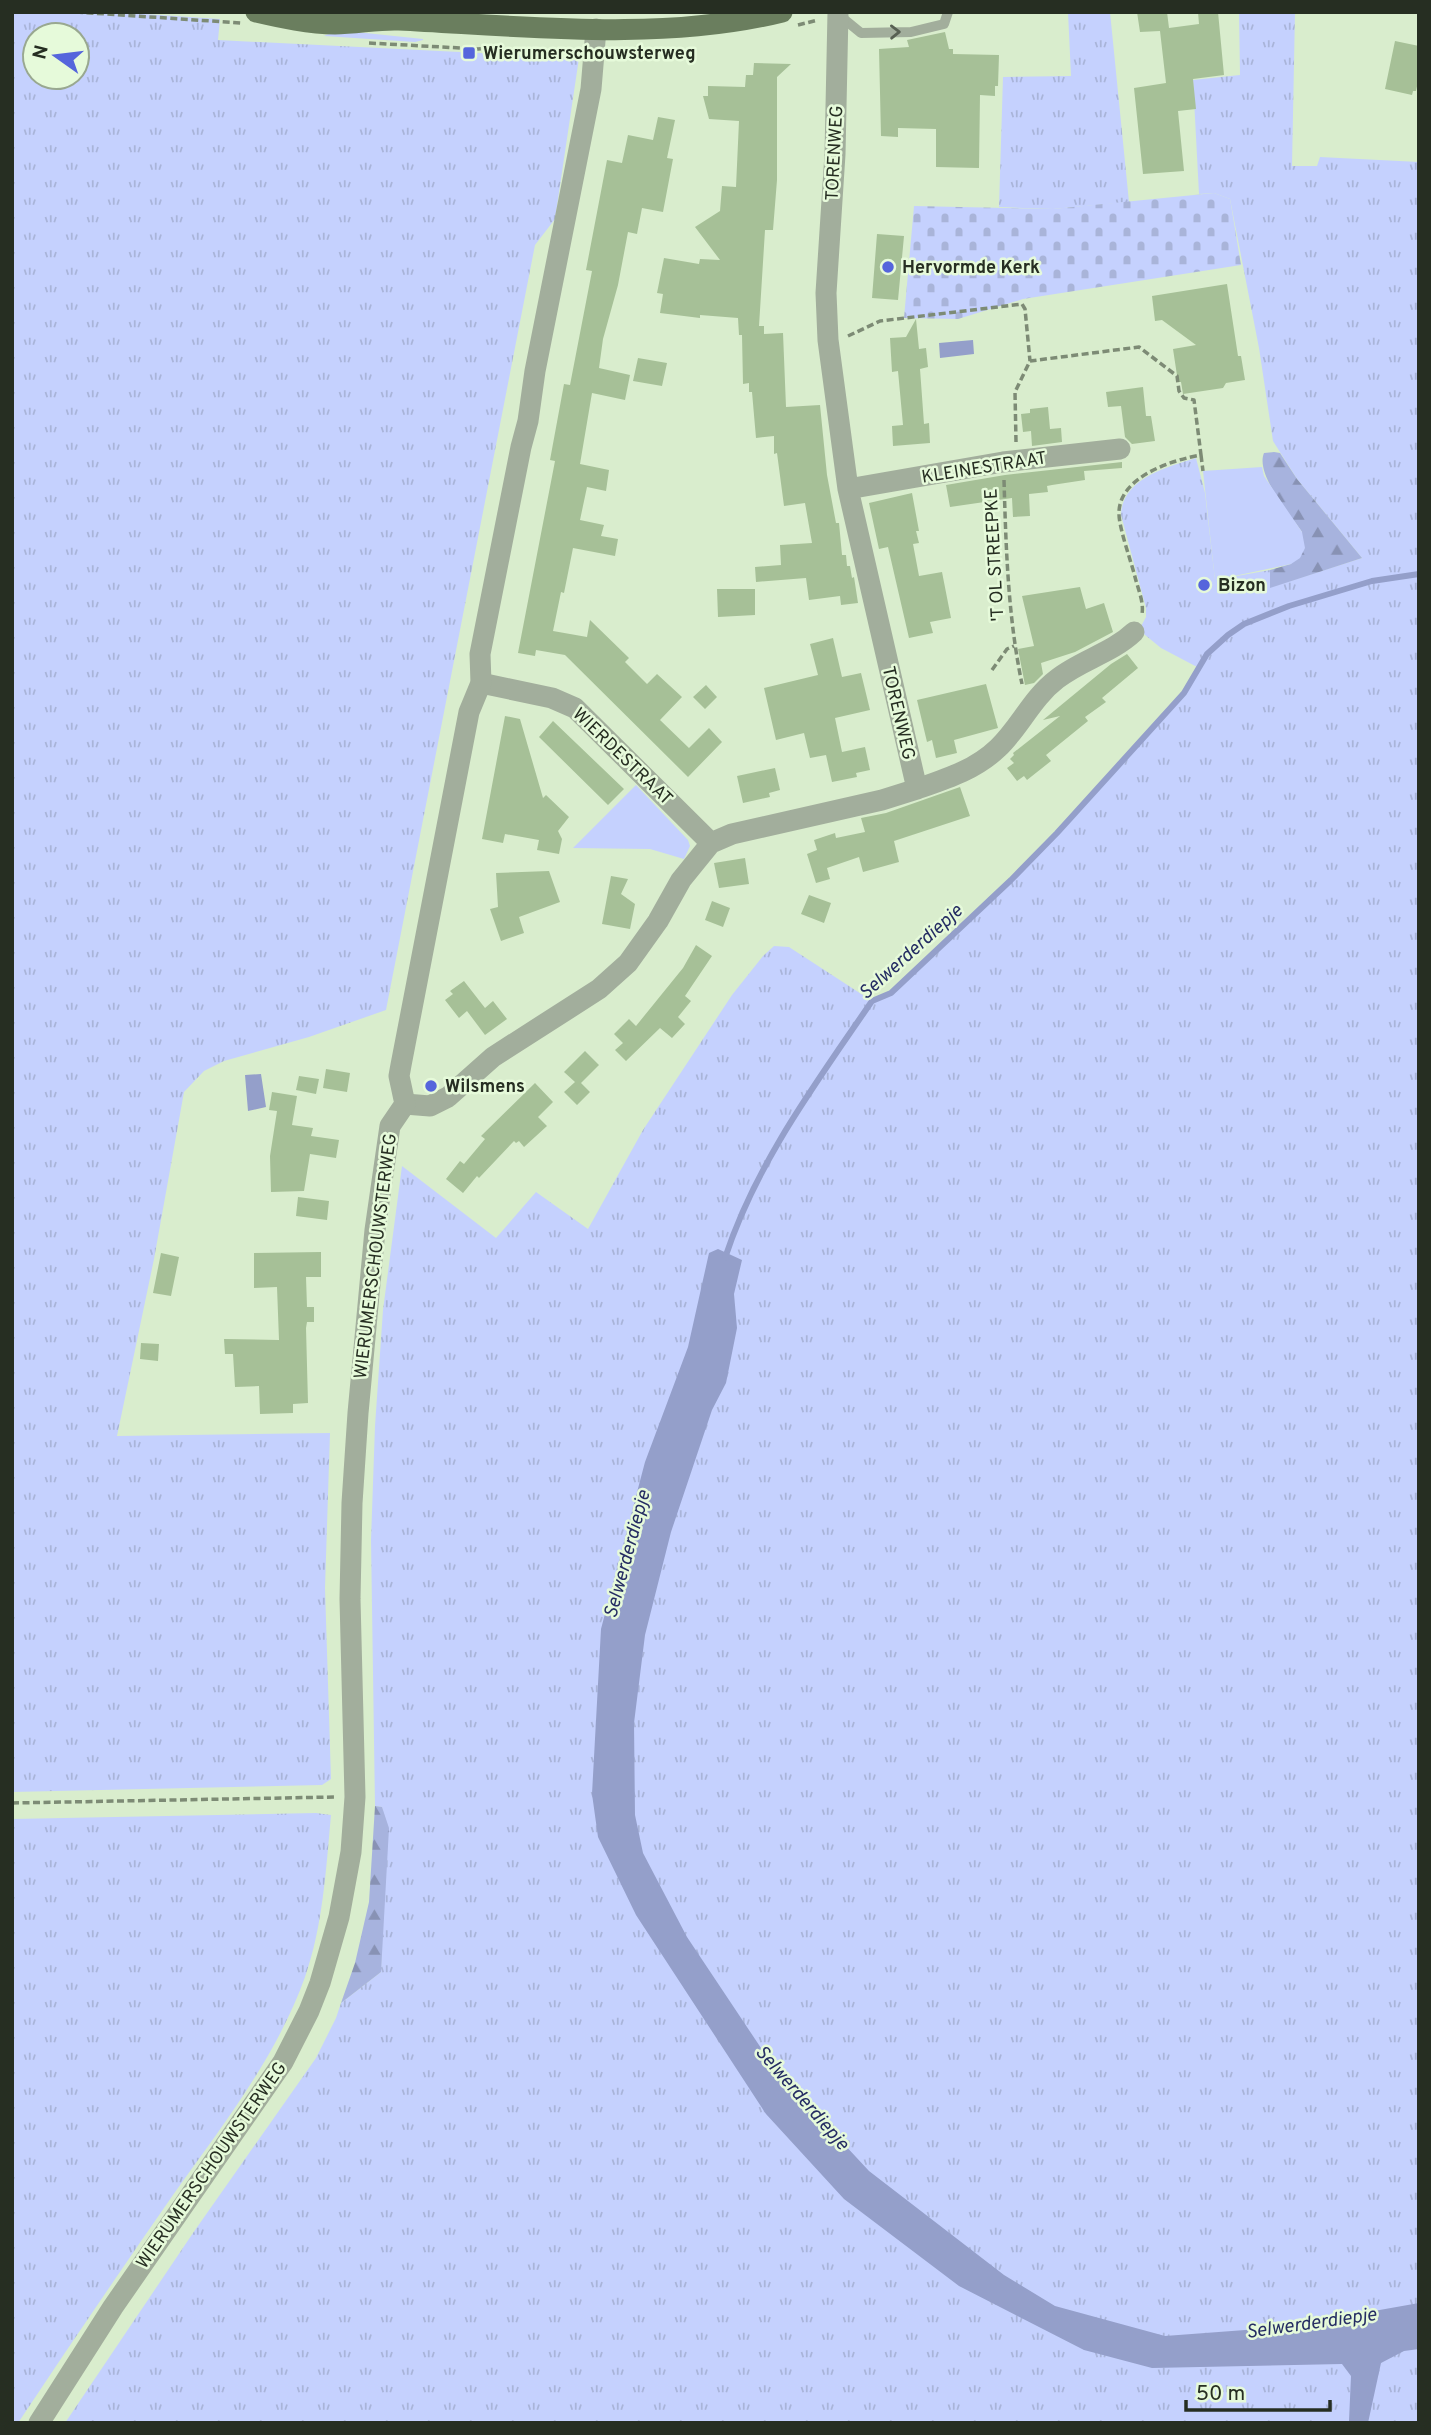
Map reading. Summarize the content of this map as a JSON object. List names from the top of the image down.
{
  "streets": {
    "street": [
      "TORENWEG",
      "KLEINESTRAAT",
      "WIERDESTRAAT",
      "WIERUMERSCHOUWSTERWEG"
    ],
    "path": ["'T OL STREEPKE"]
  },
  "crossings": [
    ["TORENWEG", "KLEINESTRAAT"],
    ["KLEINESTRAAT", "'T OL STREEPKE"]
  ],
  "water": ["Selwerderdiepje"],
  "places": {
    "transit": ["Wierumerschouwsterweg"],
    "other": ["Hervormde Kerk", "Bizon", "Wilsmens"]
  },
  "scale_bar": "50 m",
  "north": "left"
}
